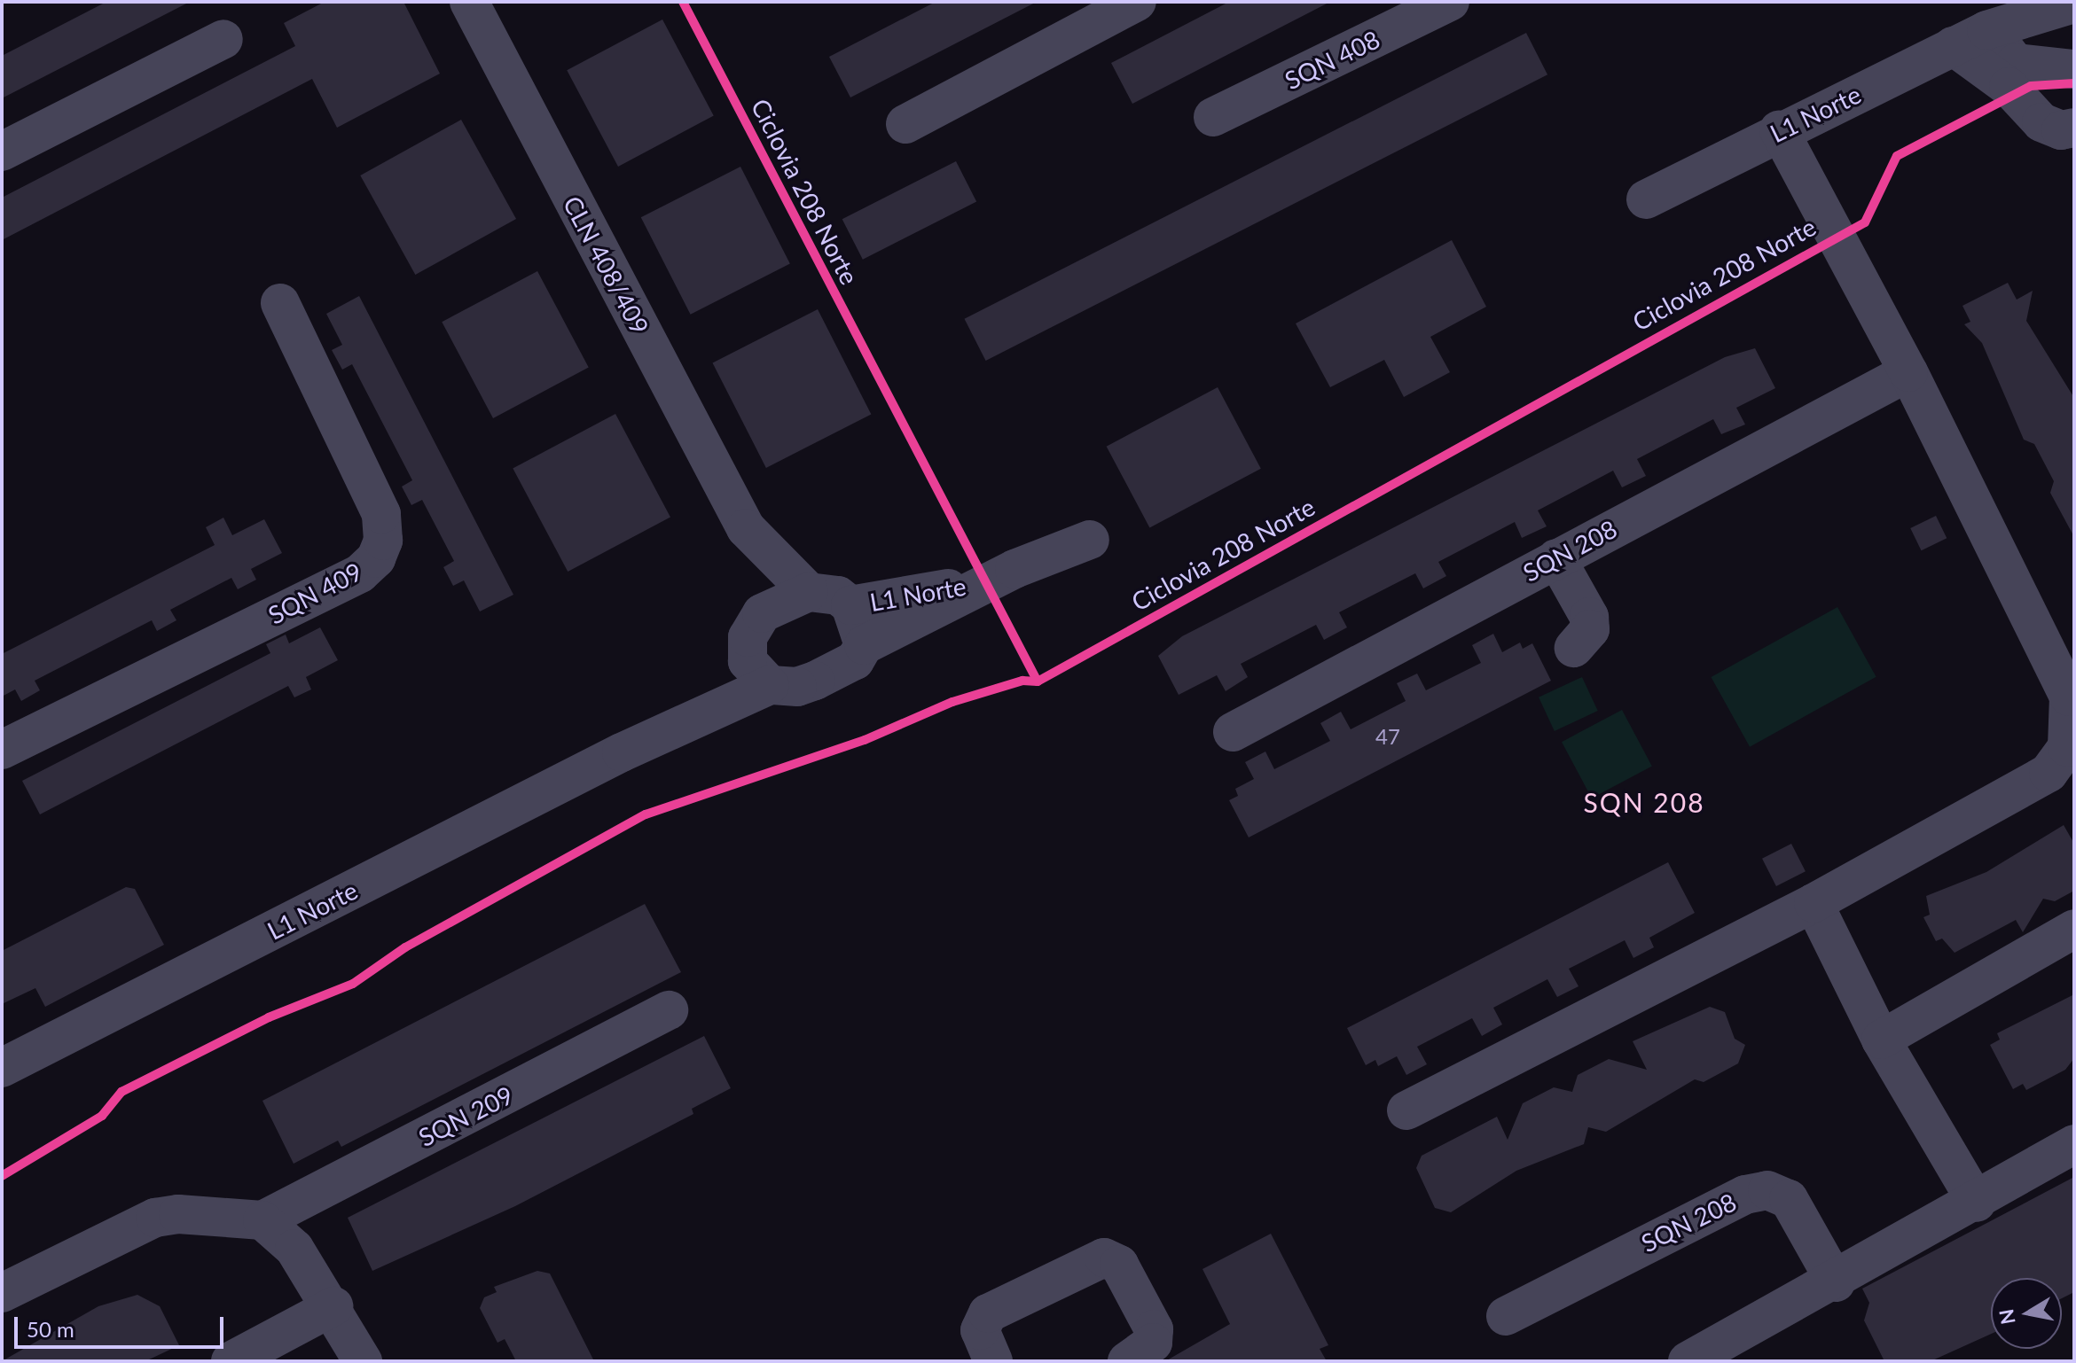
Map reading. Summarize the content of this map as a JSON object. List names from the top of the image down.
{
  "streets": {
    "street": [
      "SQN 408",
      "L1 Norte",
      "CLN 408/409",
      "SQN 208",
      "SQN 409",
      "SQN 209"
    ],
    "cycle path": ["Ciclovia 208 Norte"]
  },
  "crossings": [
    ["L1 Norte", "CLN 408/409"]
  ],
  "districts": ["SQN 208"],
  "house_numbers": ["47"],
  "scale_bar": "50 m",
  "north": "left"
}
